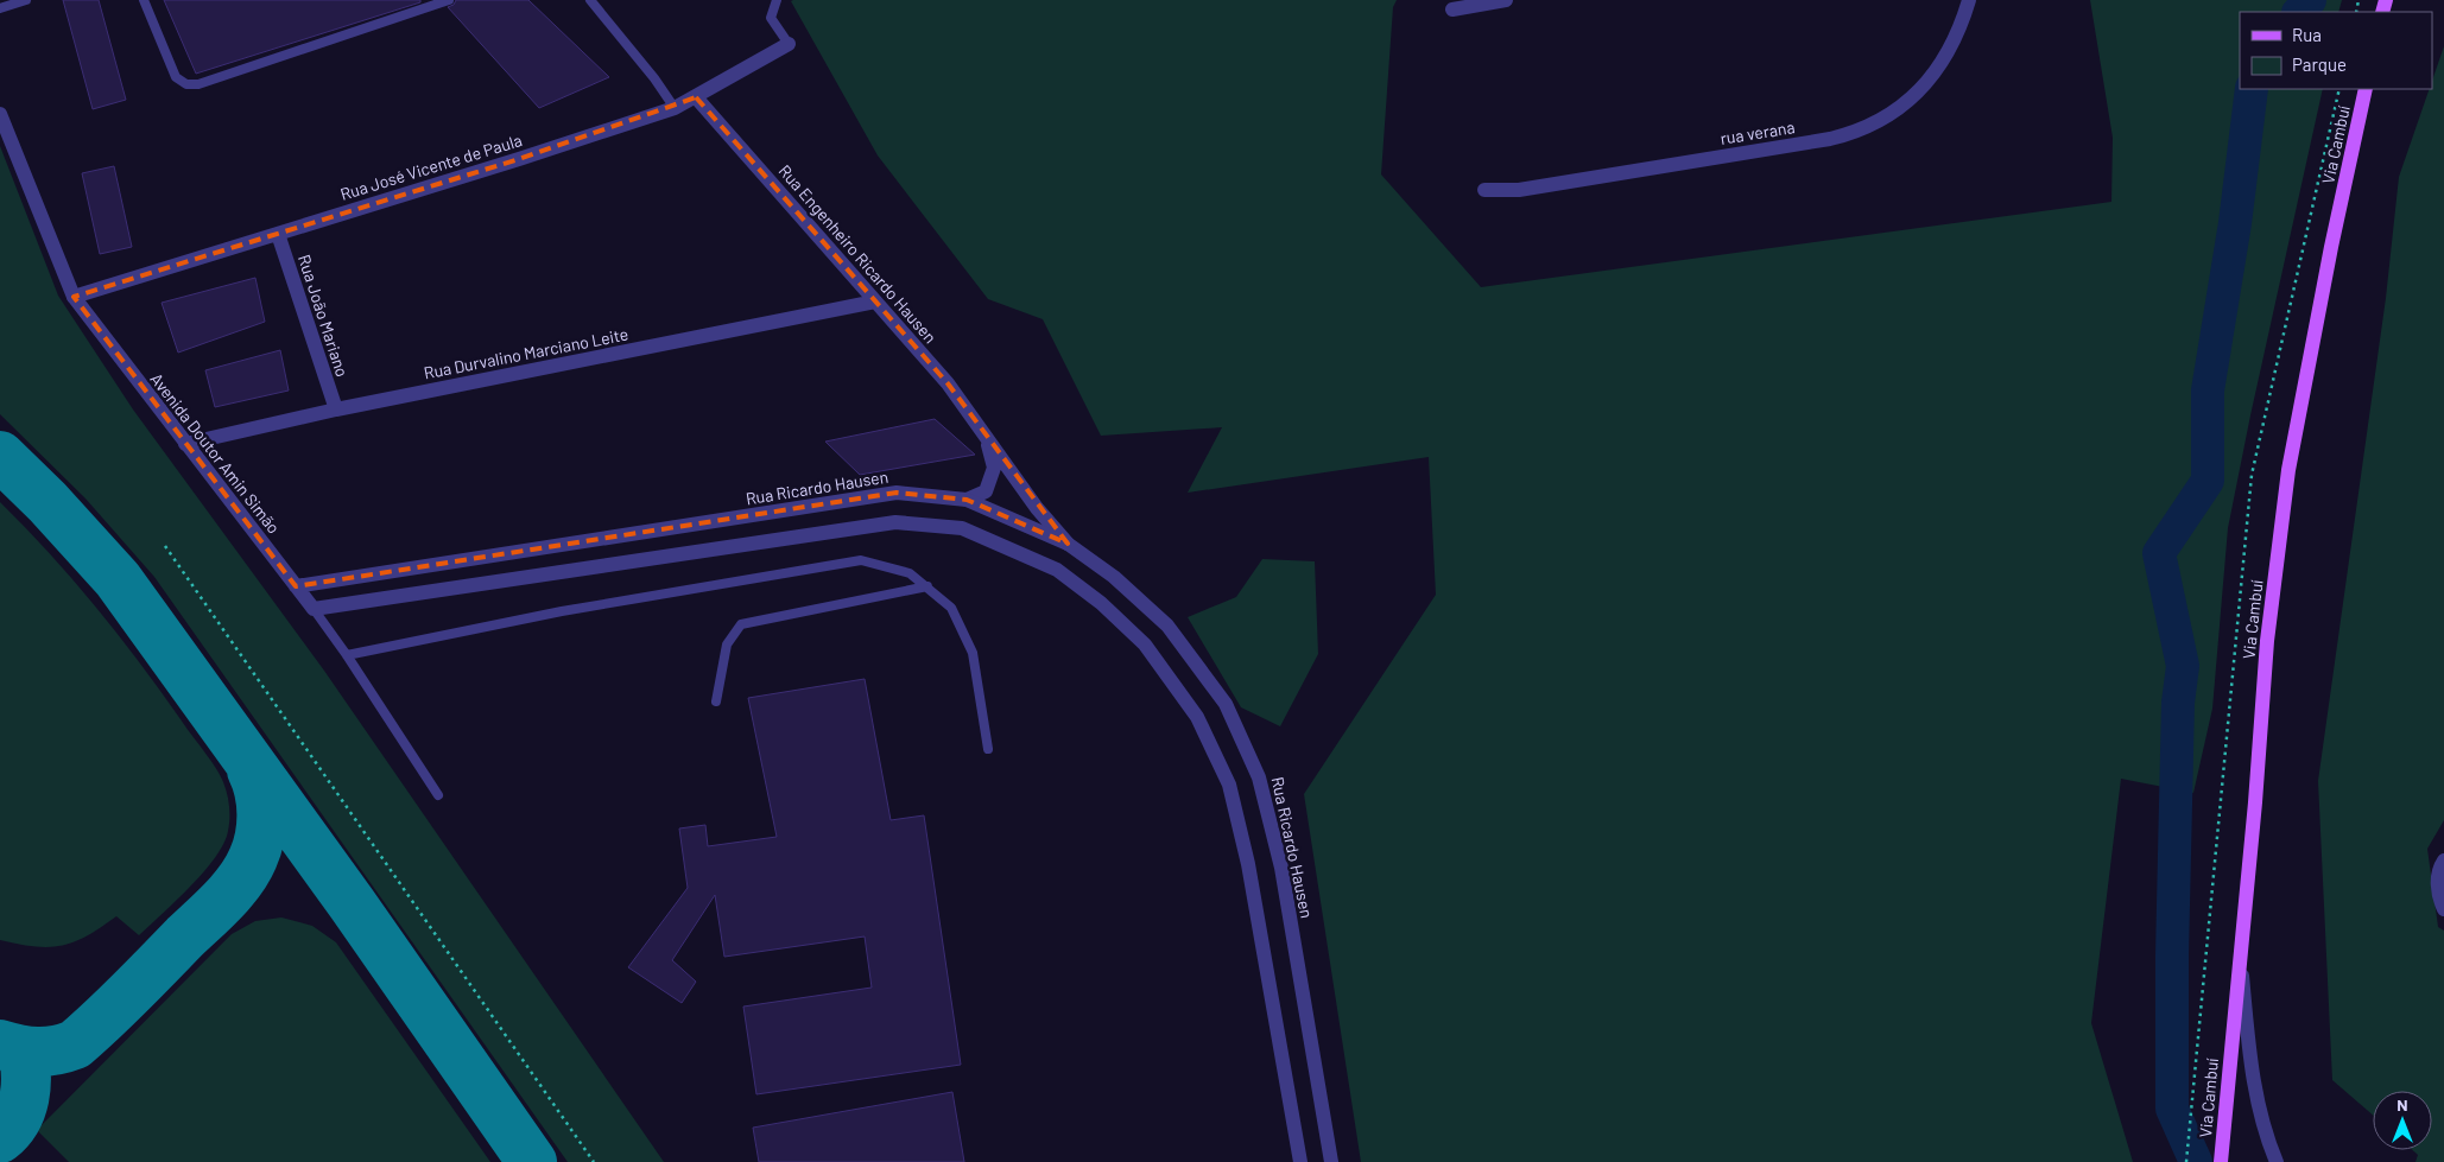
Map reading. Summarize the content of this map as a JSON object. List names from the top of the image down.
{
  "streets": {
    "main road": ["Via Cambuí"],
    "street": [
      "rua verana",
      "Rua José Vicente de Paula",
      "Rua Engenheiro Ricardo Hausen",
      "Rua João Mariano",
      "Rua Durvalino Marciano Leite",
      "Avenida Doutor Amin Simão",
      "Rua Ricardo Hausen"
    ]
  },
  "crossings": [
    ["Rua José Vicente de Paula", "Rua Engenheiro Ricardo Hausen"],
    ["Rua José Vicente de Paula", "Rua João Mariano"],
    ["Rua José Vicente de Paula", "Avenida Doutor Amin Simão"],
    ["Rua Engenheiro Ricardo Hausen", "Rua Durvalino Marciano Leite"],
    ["Rua Engenheiro Ricardo Hausen", "Rua Ricardo Hausen"],
    ["Rua João Mariano", "Rua Durvalino Marciano Leite"],
    ["Rua Durvalino Marciano Leite", "Avenida Doutor Amin Simão"],
    ["Avenida Doutor Amin Simão", "Rua Ricardo Hausen"]
  ],
  "legend": ["Rua", "Parque"],
  "north": "top"
}
